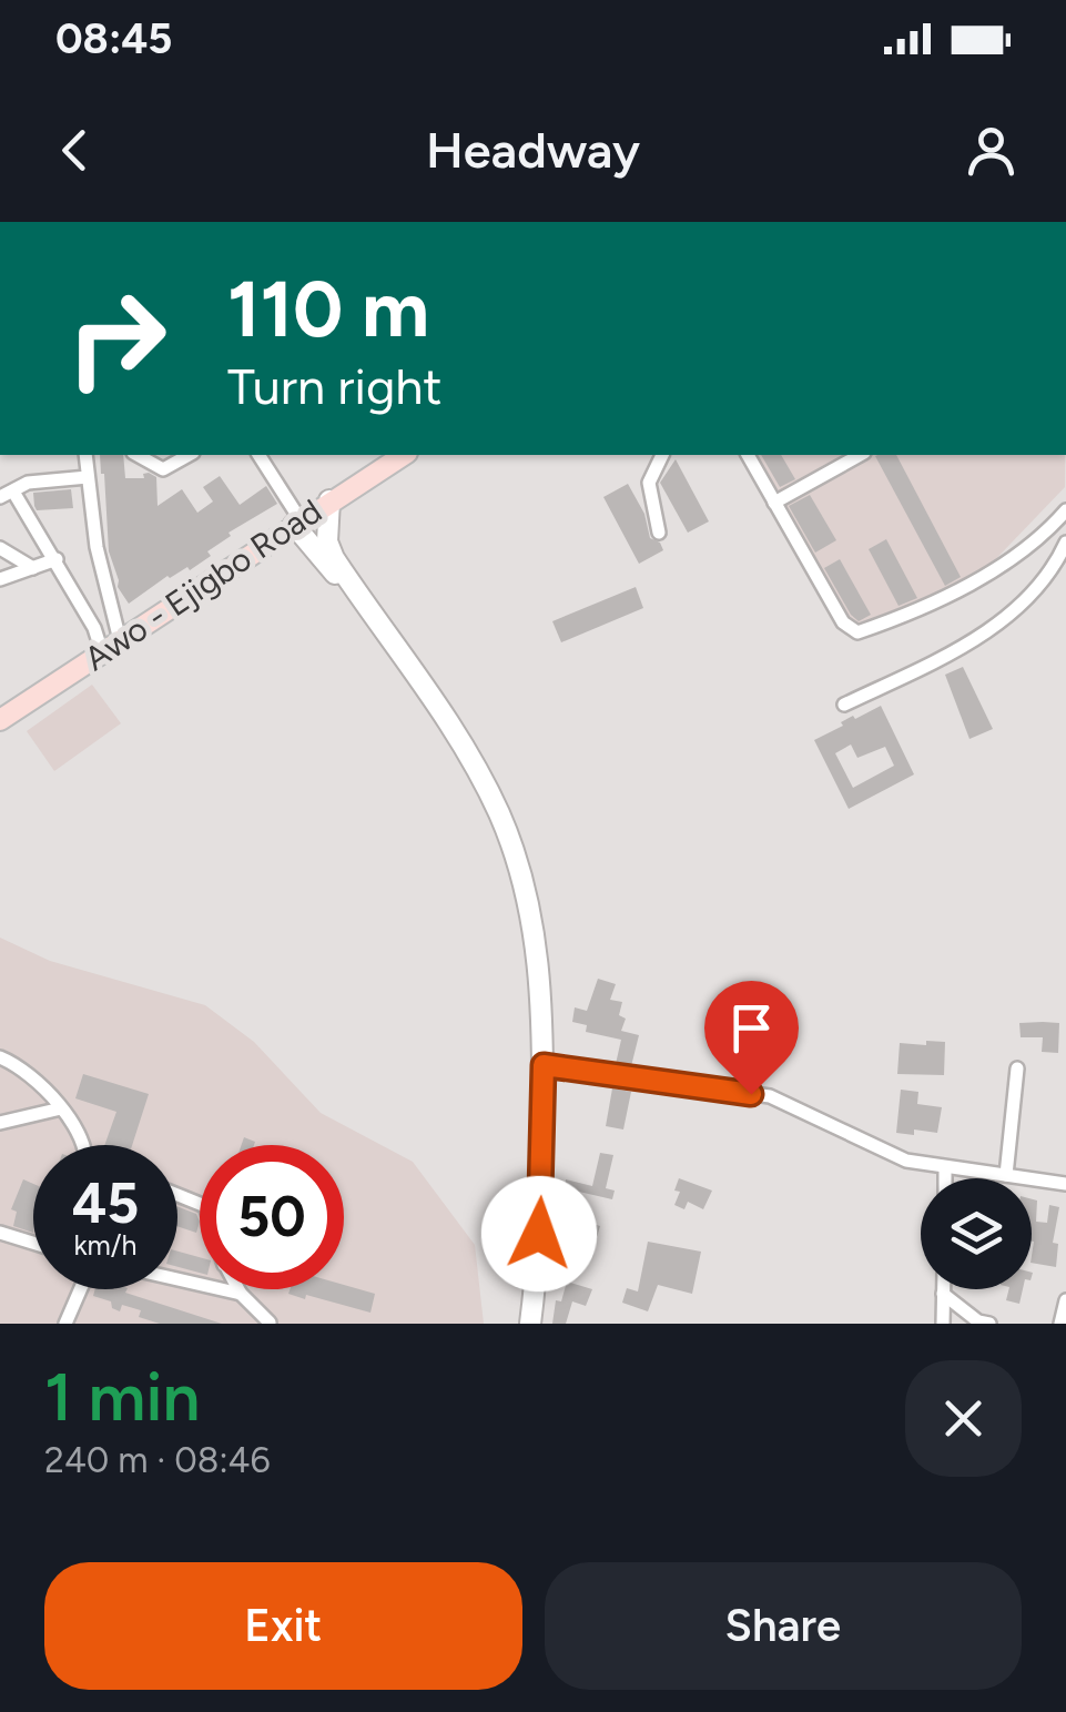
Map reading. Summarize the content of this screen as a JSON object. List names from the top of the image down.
{
  "streets": {
    "main road": ["Awo - Ejigbo Road"]
  },
  "page": {
    "status": "08:45",
    "header": "Headway",
    "turn": ["110 m", "Turn right"],
    "speed": "45 km/h",
    "limit": "50",
    "heading": ["1 min", "240 m · 08:46"],
    "buttons": ["Exit", "Share"]
  }
}
